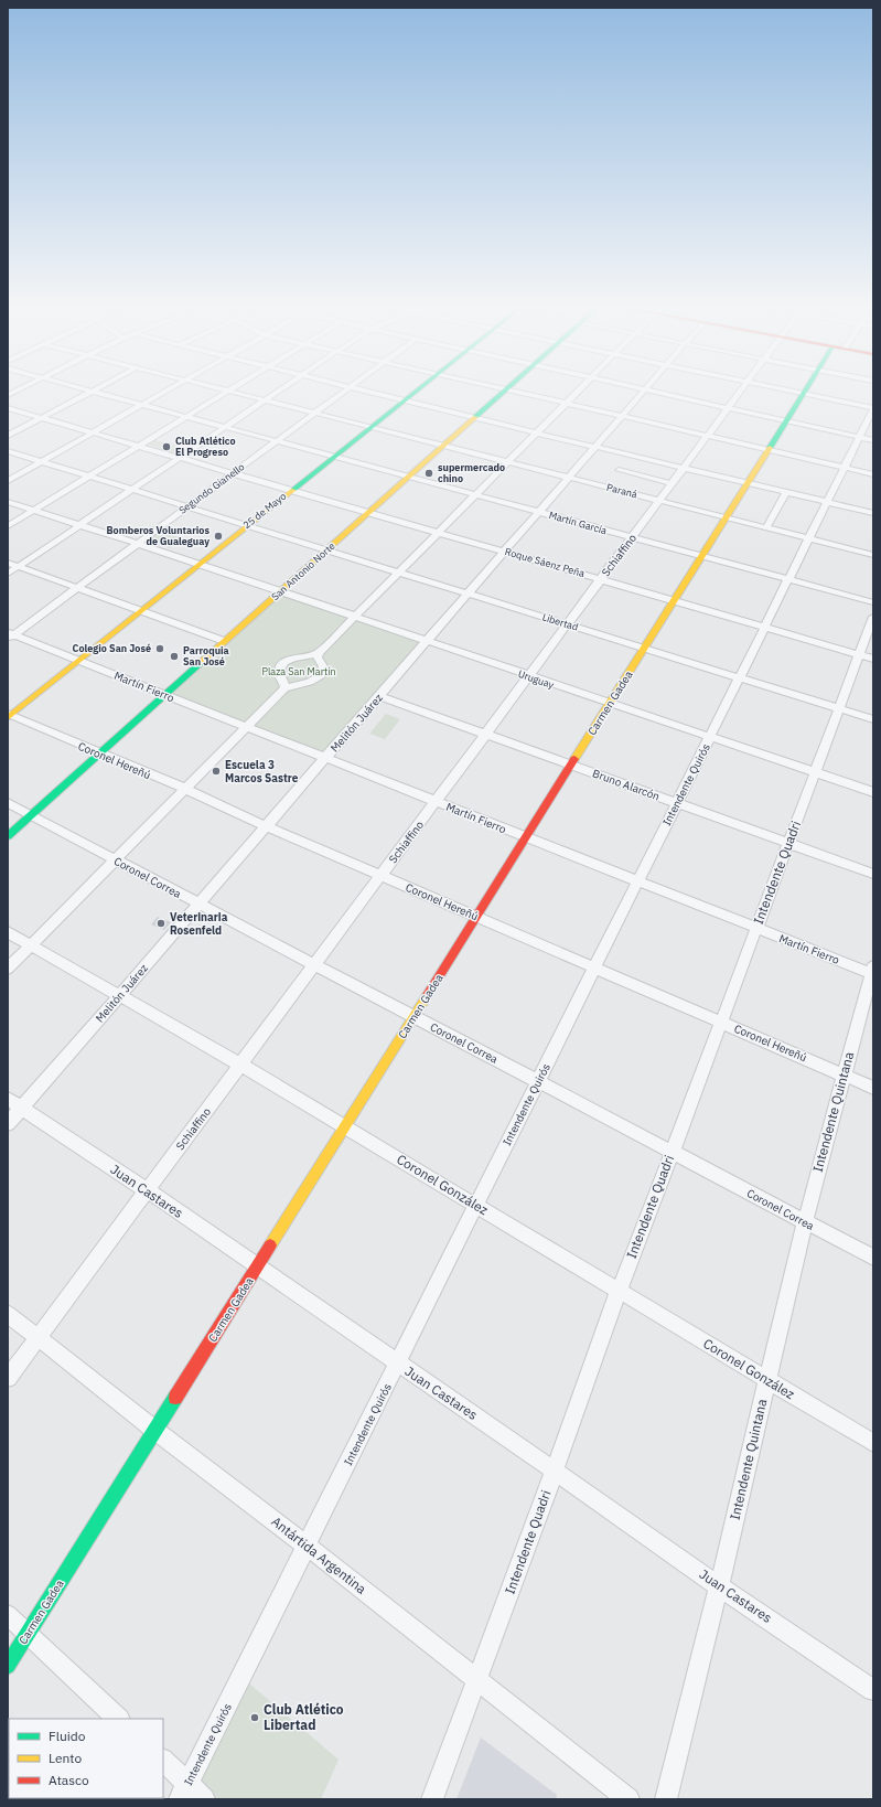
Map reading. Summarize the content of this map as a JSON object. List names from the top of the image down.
{
  "streets": {
    "main road": ["25 de Mayo", "San Antonio Norte", "Carmen Gadea"],
    "street": [
      "Segundo Gianello",
      "Paraná",
      "Martín García",
      "Schiaffino",
      "Roque Sáenz Peña",
      "Libertad",
      "Uruguay",
      "Martín Fierro",
      "Melitón Juárez",
      "Coronel Hereñú",
      "Bruno Alarcón",
      "Intendente Quirós",
      "Intendente Quadri",
      "Coronel Correa",
      "Intendente Quintana",
      "Coronel González",
      "Juan Castares",
      "Antártida Argentina"
    ]
  },
  "crossings": [
    ["Segundo Gianello", "Paraná"],
    ["Segundo Gianello", "Martín García"],
    ["Segundo Gianello", "Roque Sáenz Peña"],
    ["Segundo Gianello", "Libertad"],
    ["Segundo Gianello", "Uruguay"],
    ["Segundo Gianello", "Martín Fierro"],
    ["Paraná", "25 de Mayo"],
    ["Paraná", "Schiaffino"],
    ["Paraná", "San Antonio Norte"],
    ["Paraná", "Carmen Gadea"],
    ["Paraná", "Melitón Juárez"],
    ["Paraná", "Intendente Quirós"],
    ["25 de Mayo", "Martín García"],
    ["25 de Mayo", "Roque Sáenz Peña"],
    ["25 de Mayo", "Libertad"],
    ["25 de Mayo", "Uruguay"],
    ["25 de Mayo", "Martín Fierro"],
    ["25 de Mayo", "Coronel Hereñú"],
    ["Martín García", "Schiaffino"],
    ["Martín García", "San Antonio Norte"],
    ["Martín García", "Carmen Gadea"],
    ["Martín García", "Melitón Juárez"],
    ["Martín García", "Intendente Quirós"],
    ["Schiaffino", "Roque Sáenz Peña"],
    ["Schiaffino", "Libertad"],
    ["Schiaffino", "Uruguay"],
    ["Schiaffino", "Martín Fierro"],
    ["Schiaffino", "Coronel Hereñú"],
    ["Schiaffino", "Bruno Alarcón"],
    ["Schiaffino", "Coronel Correa"],
    ["Schiaffino", "Coronel González"],
    ["Schiaffino", "Juan Castares"],
    ["Schiaffino", "Antártida Argentina"],
    ["Roque Sáenz Peña", "San Antonio Norte"],
    ["Roque Sáenz Peña", "Carmen Gadea"],
    ["Roque Sáenz Peña", "Melitón Juárez"],
    ["Roque Sáenz Peña", "Intendente Quirós"],
    ["Roque Sáenz Peña", "Intendente Quadri"],
    ["San Antonio Norte", "Libertad"],
    ["San Antonio Norte", "Uruguay"],
    ["San Antonio Norte", "Martín Fierro"],
    ["San Antonio Norte", "Coronel Hereñú"],
    ["San Antonio Norte", "Coronel Correa"],
    ["Libertad", "Carmen Gadea"],
    ["Libertad", "Melitón Juárez"],
    ["Libertad", "Intendente Quirós"],
    ["Libertad", "Intendente Quadri"],
    ["Uruguay", "Carmen Gadea"],
    ["Uruguay", "Melitón Juárez"],
    ["Uruguay", "Intendente Quirós"],
    ["Uruguay", "Intendente Quadri"],
    ["Martín Fierro", "Carmen Gadea"],
    ["Martín Fierro", "Melitón Juárez"],
    ["Martín Fierro", "Intendente Quirós"],
    ["Martín Fierro", "Intendente Quadri"],
    ["Martín Fierro", "Intendente Quintana"],
    ["Carmen Gadea", "Coronel Hereñú"],
    ["Carmen Gadea", "Bruno Alarcón"],
    ["Carmen Gadea", "Coronel Correa"],
    ["Carmen Gadea", "Coronel González"],
    ["Carmen Gadea", "Juan Castares"],
    ["Carmen Gadea", "Antártida Argentina"],
    ["Melitón Juárez", "Coronel Hereñú"],
    ["Melitón Juárez", "Bruno Alarcón"],
    ["Melitón Juárez", "Coronel Correa"],
    ["Melitón Juárez", "Coronel González"],
    ["Melitón Juárez", "Juan Castares"],
    ["Coronel Hereñú", "Intendente Quirós"],
    ["Coronel Hereñú", "Intendente Quadri"],
    ["Coronel Hereñú", "Intendente Quintana"],
    ["Bruno Alarcón", "Intendente Quirós"],
    ["Bruno Alarcón", "Intendente Quadri"],
    ["Intendente Quirós", "Coronel Correa"],
    ["Intendente Quirós", "Coronel González"],
    ["Intendente Quirós", "Juan Castares"],
    ["Intendente Quirós", "Antártida Argentina"],
    ["Intendente Quadri", "Coronel Correa"],
    ["Intendente Quadri", "Coronel González"],
    ["Intendente Quadri", "Juan Castares"],
    ["Intendente Quadri", "Antártida Argentina"],
    ["Coronel Correa", "Intendente Quintana"],
    ["Intendente Quintana", "Coronel González"],
    ["Intendente Quintana", "Juan Castares"]
  ],
  "parks": ["Plaza San Martín"],
  "places": [
    "Club Atlético El Progreso",
    "supermercado chino",
    "Bomberos Voluntarios de Gualeguay",
    "Colegio San José",
    "Parroquia San José",
    "Escuela 3 Marcos Sastre",
    "Veterinaria Rosenfeld",
    "Club Atlético Libertad"
  ],
  "legend": ["Fluido", "Lento", "Atasco"]
}
